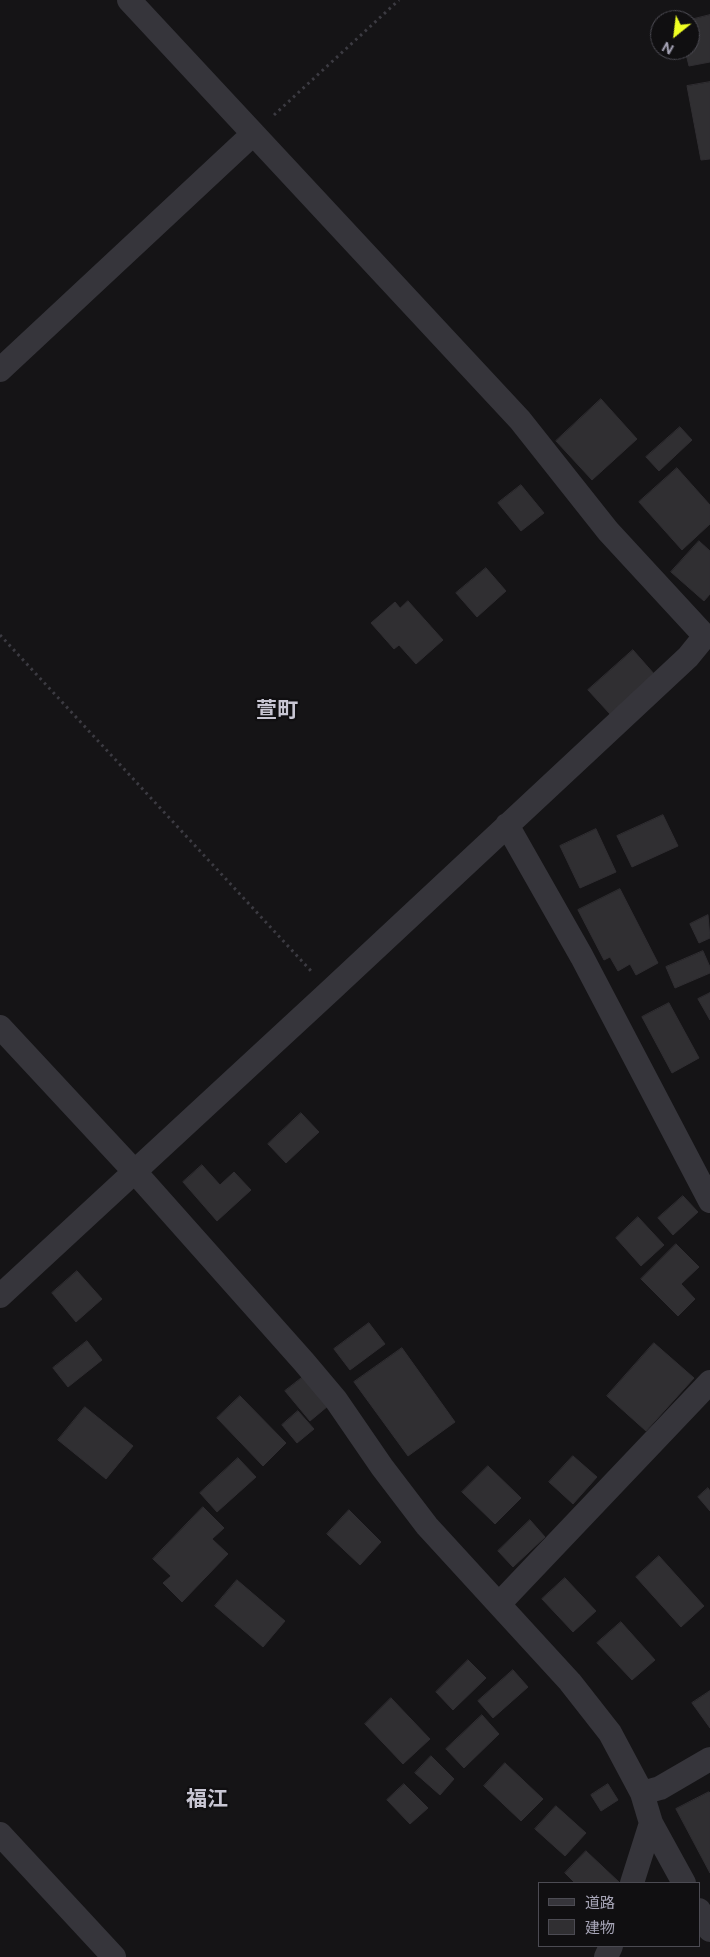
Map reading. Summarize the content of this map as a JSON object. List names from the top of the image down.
{
  "districts": ["萱町", "福江"],
  "legend": ["道路", "建物"],
  "north": "bottom left"
}
